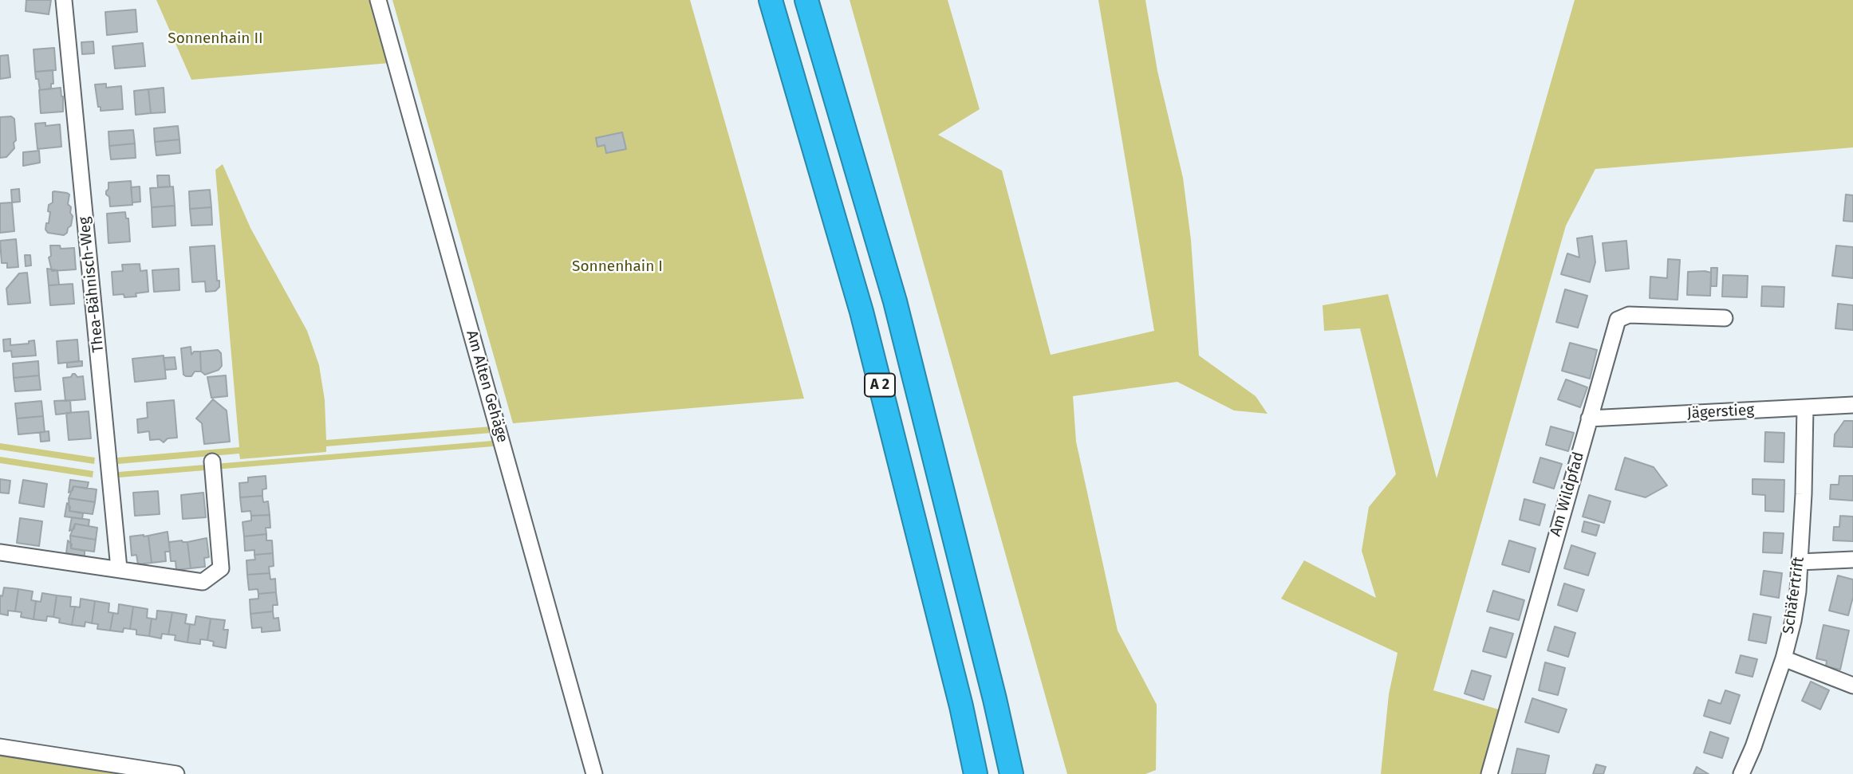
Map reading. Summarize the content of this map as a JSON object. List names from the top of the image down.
{
  "streets": {
    "highway": ["A 2"],
    "street": [
      "Thea-Bähnisch-Weg",
      "Am Alten Gehäge",
      "Jägerstieg",
      "Am Wildpfad",
      "Schäfertrift"
    ]
  },
  "crossings": [
    ["Jägerstieg", "Am Wildpfad"],
    ["Jägerstieg", "Schäfertrift"]
  ],
  "parks": ["Sonnenhain II", "Sonnenhain I"]
}
